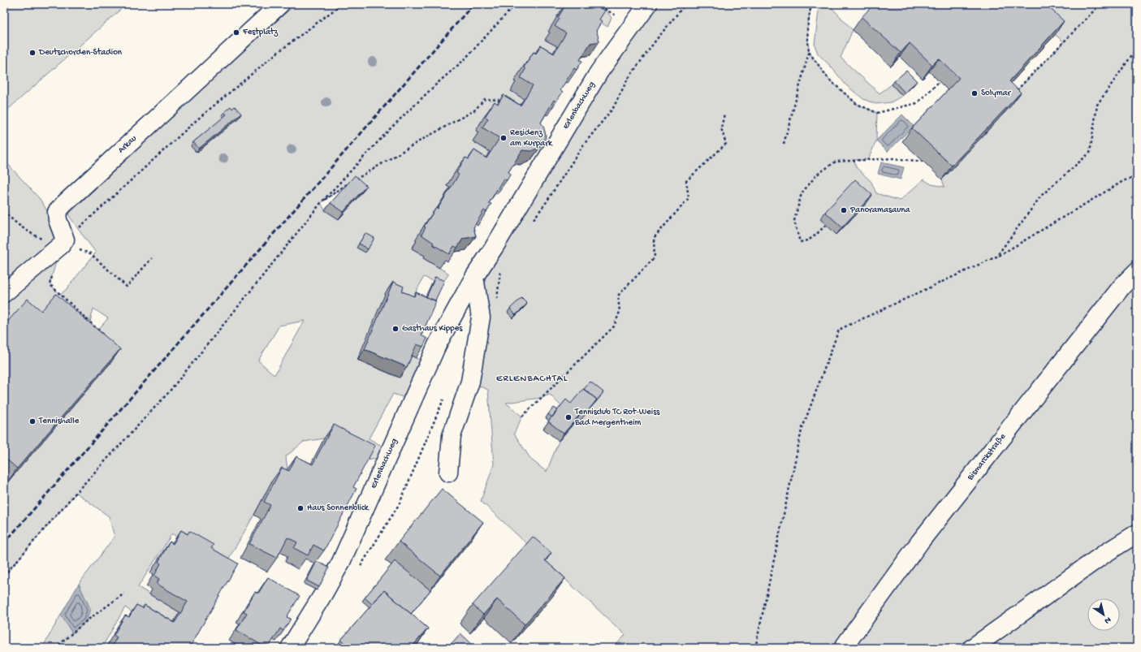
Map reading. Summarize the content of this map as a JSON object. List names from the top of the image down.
{
  "streets": {
    "street": ["Erlenbachweg", "Arkau", "Bismarckstraße"]
  },
  "districts": ["ERLENBACHTAL"],
  "places": [
    "Festplatz",
    "Deutschorden-Stadion",
    "Solymar",
    "Residenz am Kurpark",
    "Panoramasauna",
    "Gasthaus Kippes",
    "Tennisclub TC Rot-Weiss Bad Mergentheim",
    "Tennishalle",
    "Haus Sonnenblick"
  ],
  "north": "bottom right"
}
